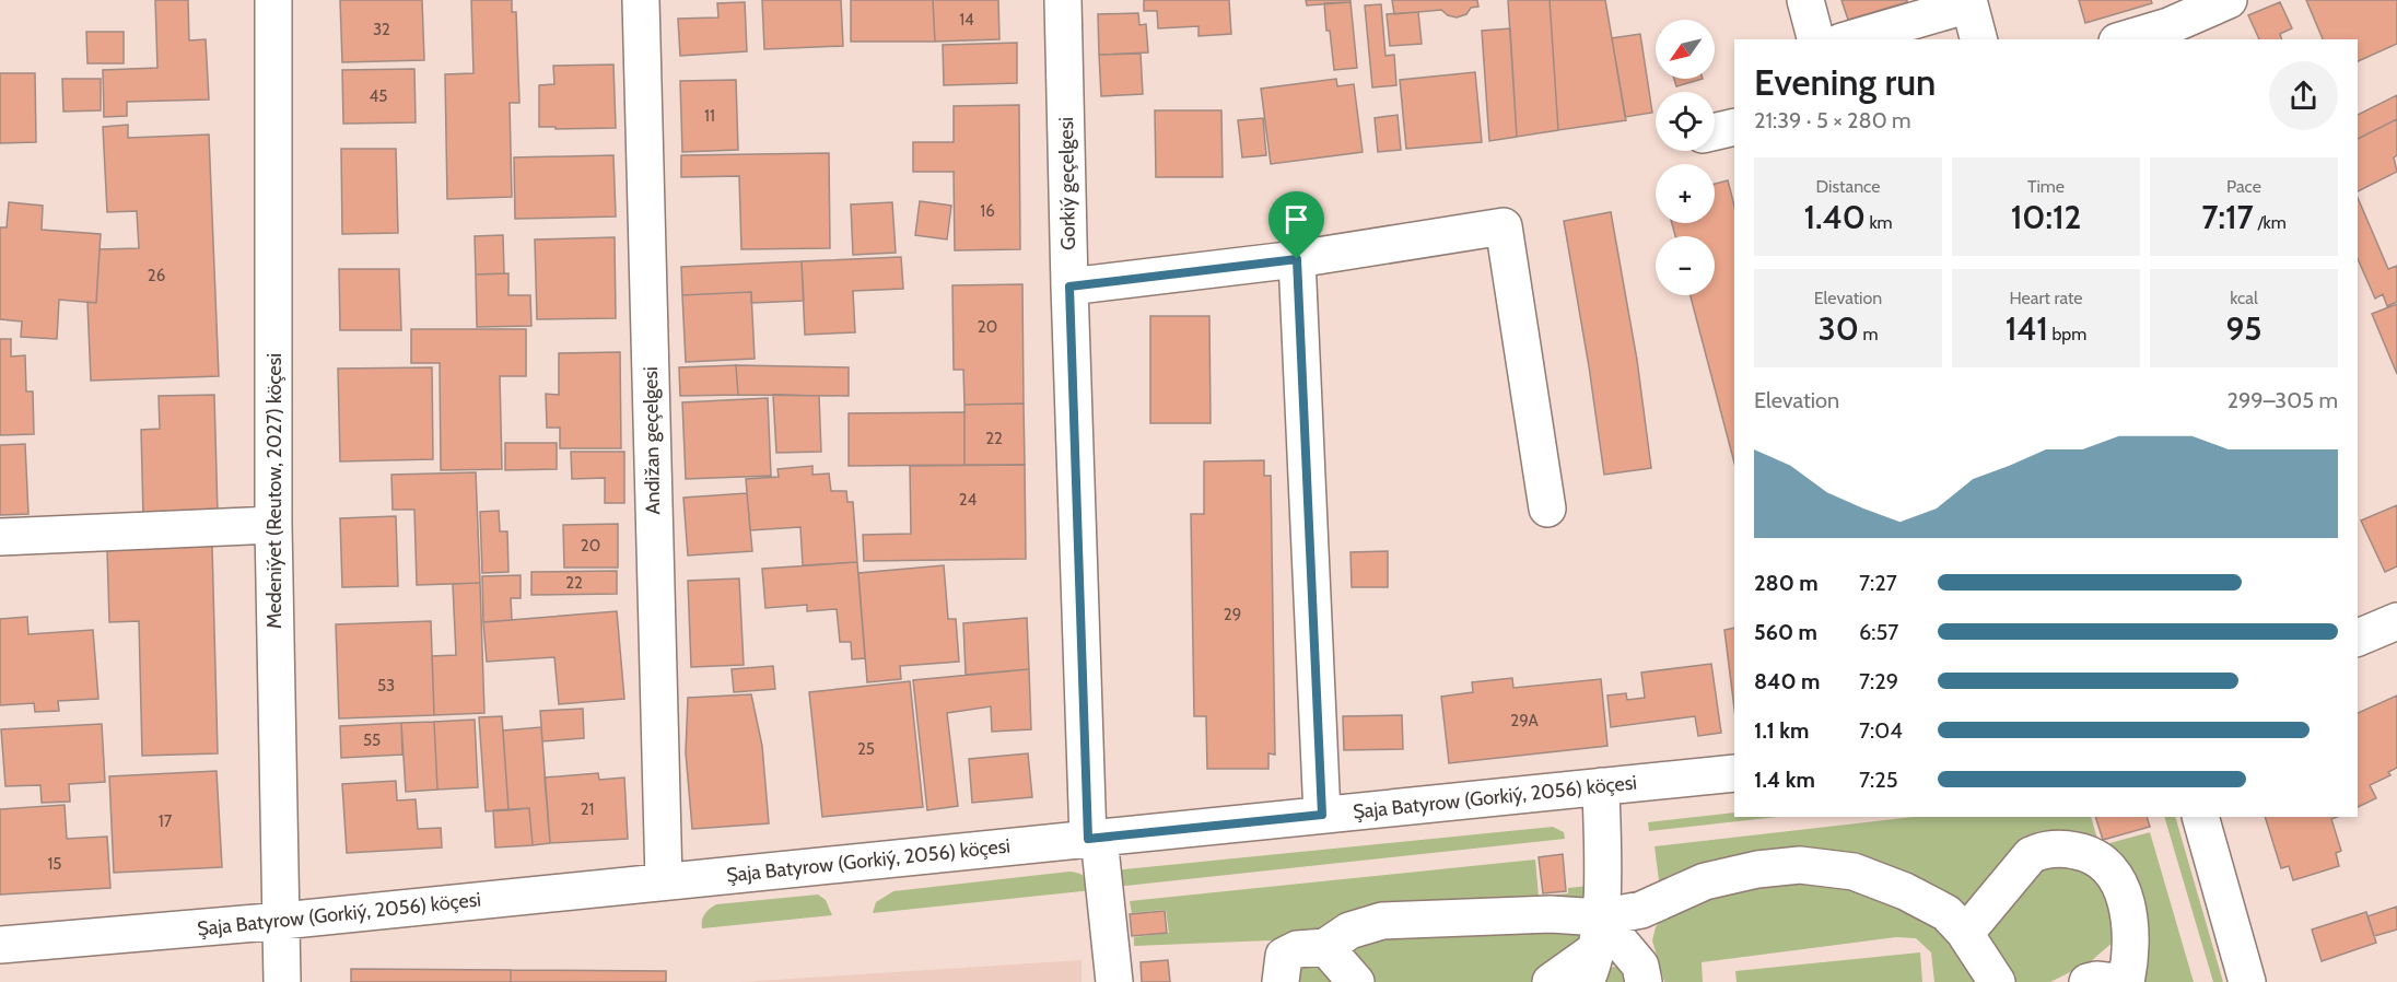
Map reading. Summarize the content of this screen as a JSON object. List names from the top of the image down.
{
  "streets": {
    "street": [
      "Gorkiý geçelgesi",
      "Andižan geçelgesi",
      "Medeniýet (Reutow, 2027) köçesi",
      "Şaja Batyrow (Gorkiý, 2056) köçesi"
    ]
  },
  "crossings": [
    ["Gorkiý geçelgesi", "Şaja Batyrow (Gorkiý, 2056) köçesi"],
    ["Andižan geçelgesi", "Şaja Batyrow (Gorkiý, 2056) köçesi"],
    ["Medeniýet (Reutow, 2027) köçesi", "Şaja Batyrow (Gorkiý, 2056) köçesi"]
  ],
  "house_numbers": [
    "14",
    "32",
    "45",
    "11",
    "16",
    "26",
    "20",
    "22",
    "24",
    "20",
    "22",
    "29",
    "53",
    "29A",
    "55",
    "25",
    "21",
    "17",
    "15"
  ],
  "north": "bottom left",
  "page": {
    "map_buttons": ["+", "−"],
    "heading": ["Evening run", "21:39 · 5 × 280 m"],
    "stats": [
      ["Distance", "1.40 km"],
      ["Time", "10:12"],
      ["Pace", "7:17 /km"],
      ["Elevation", "30 m"],
      ["Heart rate", "141 bpm"],
      ["kcal", "95"]
    ],
    "chart": ["Elevation", "299–305 m"],
    "list": [
      {
        "name": "280 m",
        "note": "7:27"
      },
      {
        "name": "560 m",
        "note": "6:57"
      },
      {
        "name": "840 m",
        "note": "7:29"
      },
      {
        "name": "1.1 km",
        "note": "7:04"
      },
      {
        "name": "1.4 km",
        "note": "7:25"
      }
    ]
  }
}
